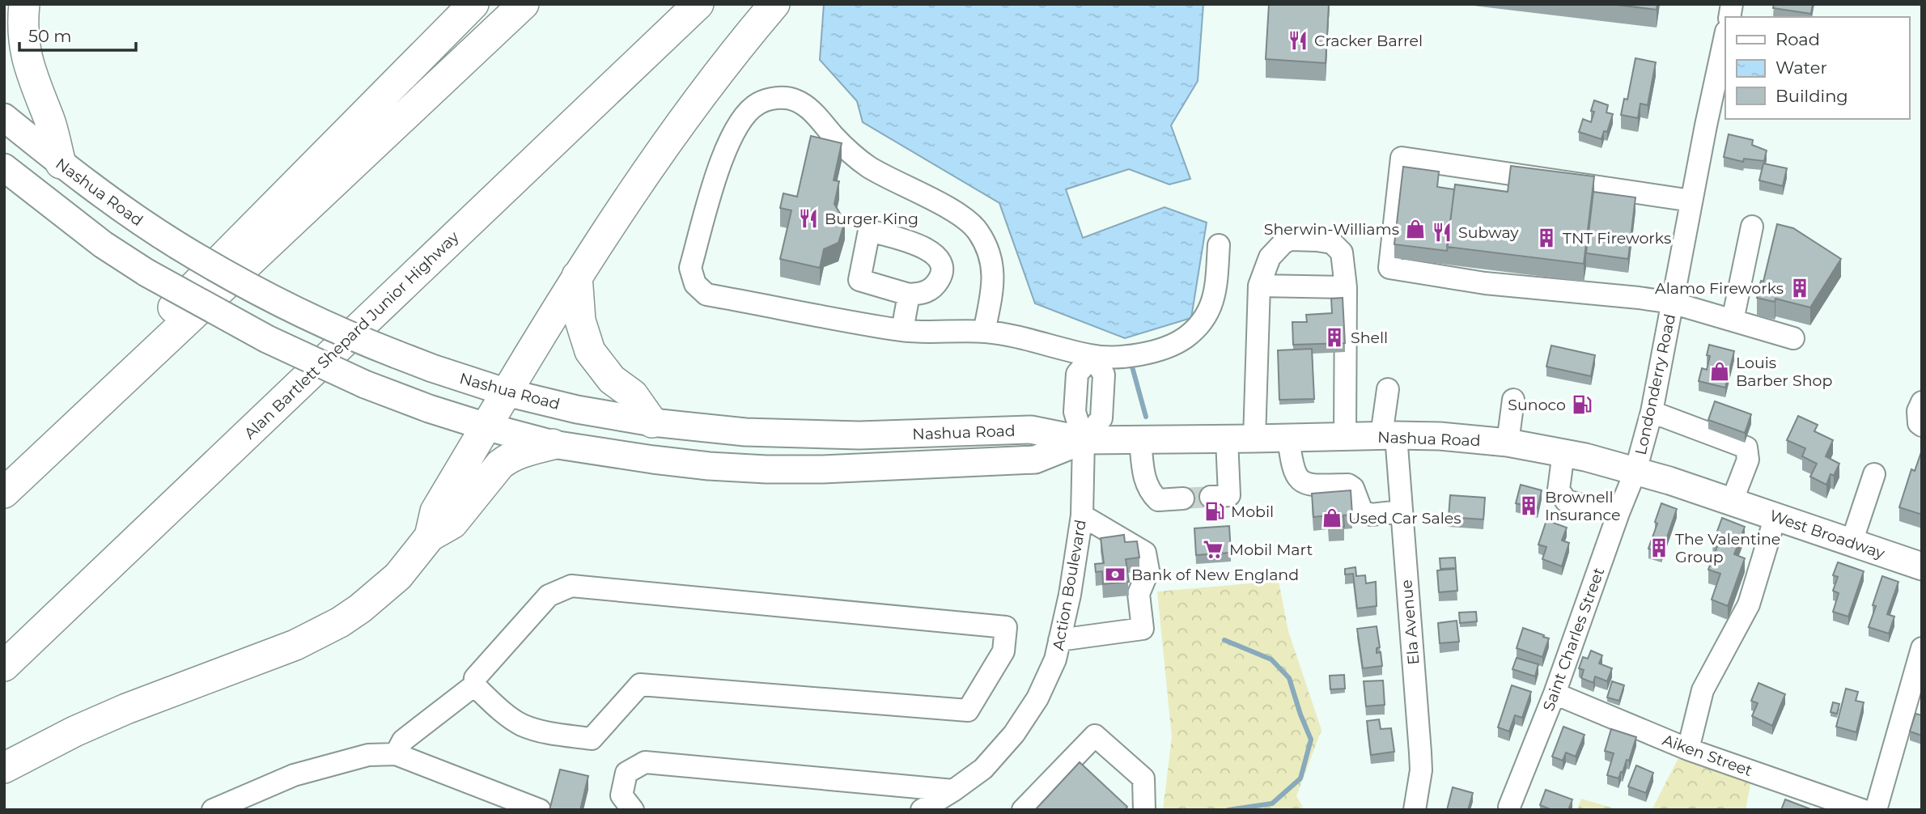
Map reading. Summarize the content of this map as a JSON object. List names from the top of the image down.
{
  "streets": {
    "highway": ["Alan Bartlett Shepard Junior Highway"],
    "main road": ["Nashua Road", "West Broadway"],
    "street": [
      "Londonderry Road",
      "Action Boulevard",
      "Ela Avenue",
      "Saint Charles Street",
      "Aiken Street"
    ]
  },
  "crossings": [
    ["Nashua Road", "Londonderry Road"],
    ["Nashua Road", "West Broadway"],
    ["Nashua Road", "Action Boulevard"],
    ["Nashua Road", "Ela Avenue"],
    ["Nashua Road", "Saint Charles Street"],
    ["Londonderry Road", "Saint Charles Street"],
    ["Saint Charles Street", "Aiken Street"]
  ],
  "places": {
    "restaurant": ["Cracker Barrel", "Burger King", "Subway"],
    "shop": ["Sherwin-Williams", "Louis Barber Shop", "Used Car Sales"],
    "building": [
      "TNT Fireworks",
      "Alamo Fireworks",
      "Shell",
      "Brownell Insurance",
      "The Valentine Group"
    ],
    "fuel station": ["Sunoco", "Mobil"],
    "supermarket": ["Mobil Mart"],
    "bank": ["Bank of New England"]
  },
  "legend": ["Road", "Water", "Building"],
  "scale_bar": "50 m"
}
